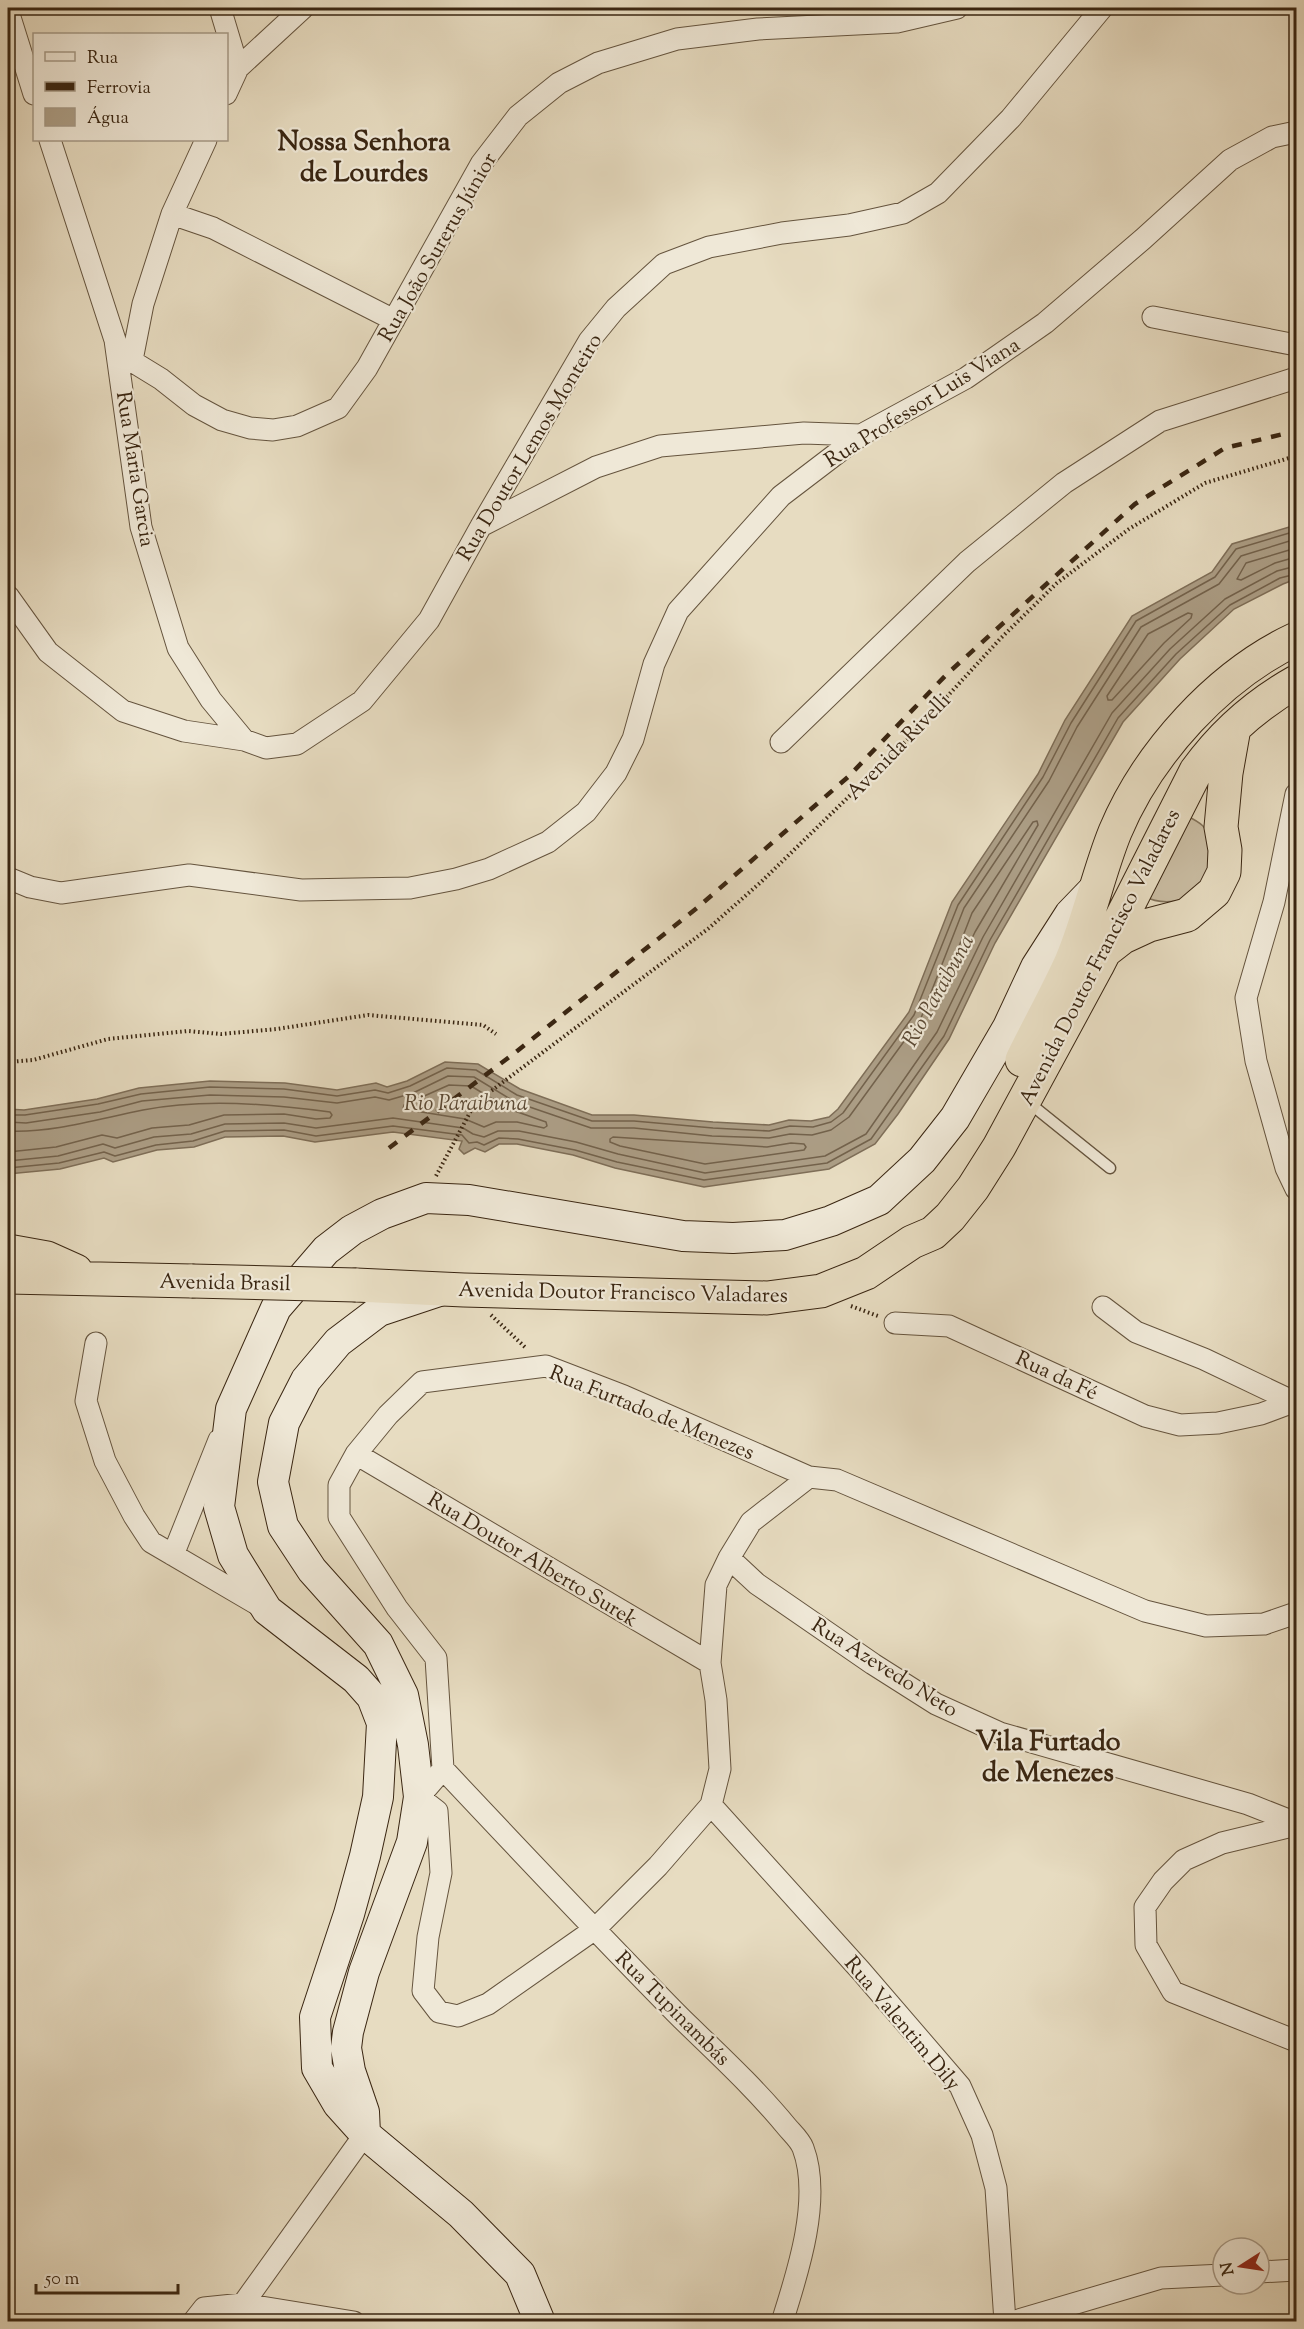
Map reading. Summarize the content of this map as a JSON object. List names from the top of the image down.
{
  "streets": {
    "highway": ["Avenida Doutor Francisco Valadares", "Avenida Brasil"],
    "street": [
      "Rua João Surerus Júnior",
      "Rua Professor Luis Viana",
      "Rua Doutor Lemos Monteiro",
      "Rua Maria Garcia",
      "Rua da Fé",
      "Rua Furtado de Menezes",
      "Rua Doutor Alberto Surek",
      "Rua Azevedo Neto",
      "Rua Tupinambás",
      "Rua Valentim Dily"
    ],
    "path": ["Avenida Rivelli"]
  },
  "crossings": [
    ["Rua João Surerus Júnior", "Rua Maria Garcia"],
    ["Rua Doutor Lemos Monteiro", "Rua Maria Garcia"],
    ["Avenida Doutor Francisco Valadares", "Avenida Brasil"],
    ["Rua Furtado de Menezes", "Rua Doutor Alberto Surek"],
    ["Rua Furtado de Menezes", "Rua Tupinambás"]
  ],
  "districts": ["Nossa Senhora de Lourdes", "Vila Furtado de Menezes"],
  "water": ["Rio Paraibuna"],
  "legend": ["Rua", "Ferrovia", "Água"],
  "scale_bar": "50 m",
  "north": "left"
}
